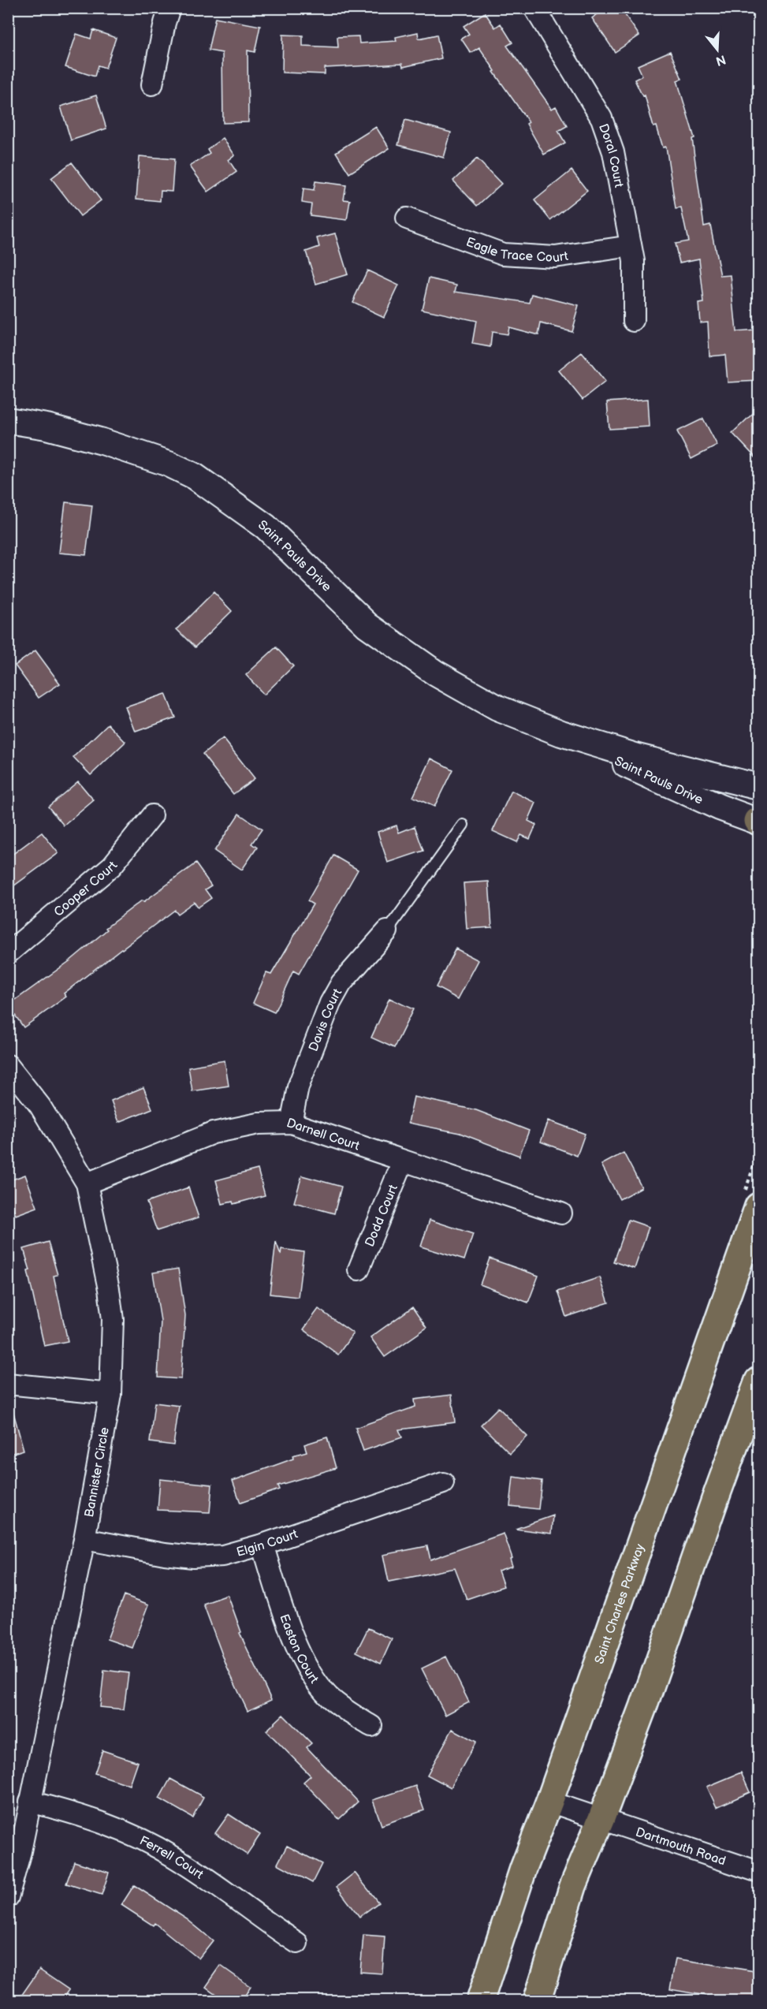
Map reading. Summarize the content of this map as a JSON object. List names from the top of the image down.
{
  "streets": {
    "main road": ["Saint Charles Parkway"],
    "street": [
      "Doral Court",
      "Eagle Trace Court",
      "Saint Pauls Drive",
      "Cooper Court",
      "Davis Court",
      "Darnell Court",
      "Dodd Court",
      "Bannister Circle",
      "Elgin Court",
      "Easton Court",
      "Dartmouth Road",
      "Ferrell Court"
    ]
  },
  "crossings": [
    ["Doral Court", "Eagle Trace Court"],
    ["Davis Court", "Darnell Court"],
    ["Darnell Court", "Dodd Court"],
    ["Darnell Court", "Bannister Circle"],
    ["Bannister Circle", "Elgin Court"],
    ["Bannister Circle", "Ferrell Court"],
    ["Elgin Court", "Easton Court"],
    ["Saint Charles Parkway", "Dartmouth Road"]
  ],
  "north": "bottom"
}
